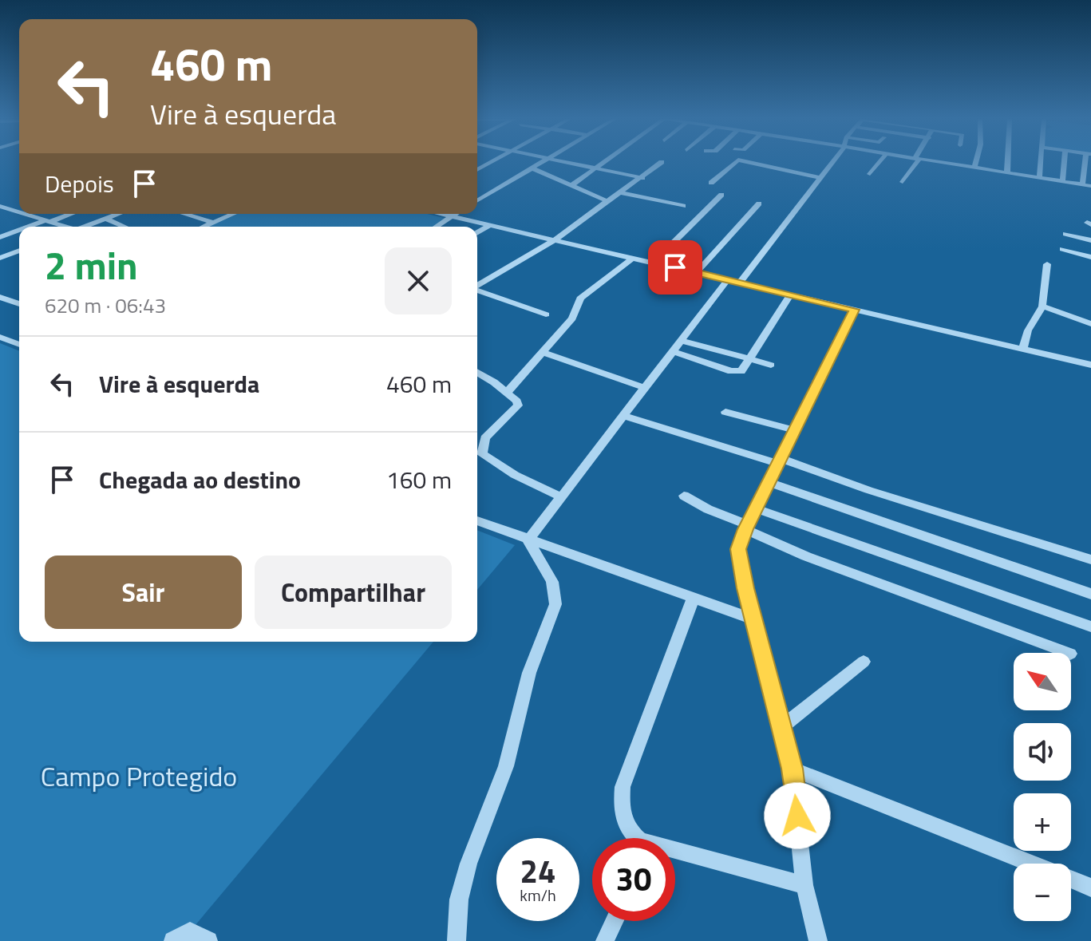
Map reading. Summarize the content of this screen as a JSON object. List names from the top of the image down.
{
  "parks": ["Campo Protegido"],
  "north": "top left",
  "page": {
    "turn": ["460 m", "Vire à esquerda"],
    "then": "Depois",
    "heading": ["2 min", "620 m · 06:43"],
    "list": [
      {
        "name": "Vire à esquerda",
        "value": "460 m"
      },
      {
        "name": "Chegada ao destino",
        "value": "160 m"
      }
    ],
    "buttons": ["Sair", "Compartilhar"],
    "map_buttons": ["+", "−"],
    "speed": "24 km/h",
    "limit": "30"
  }
}
